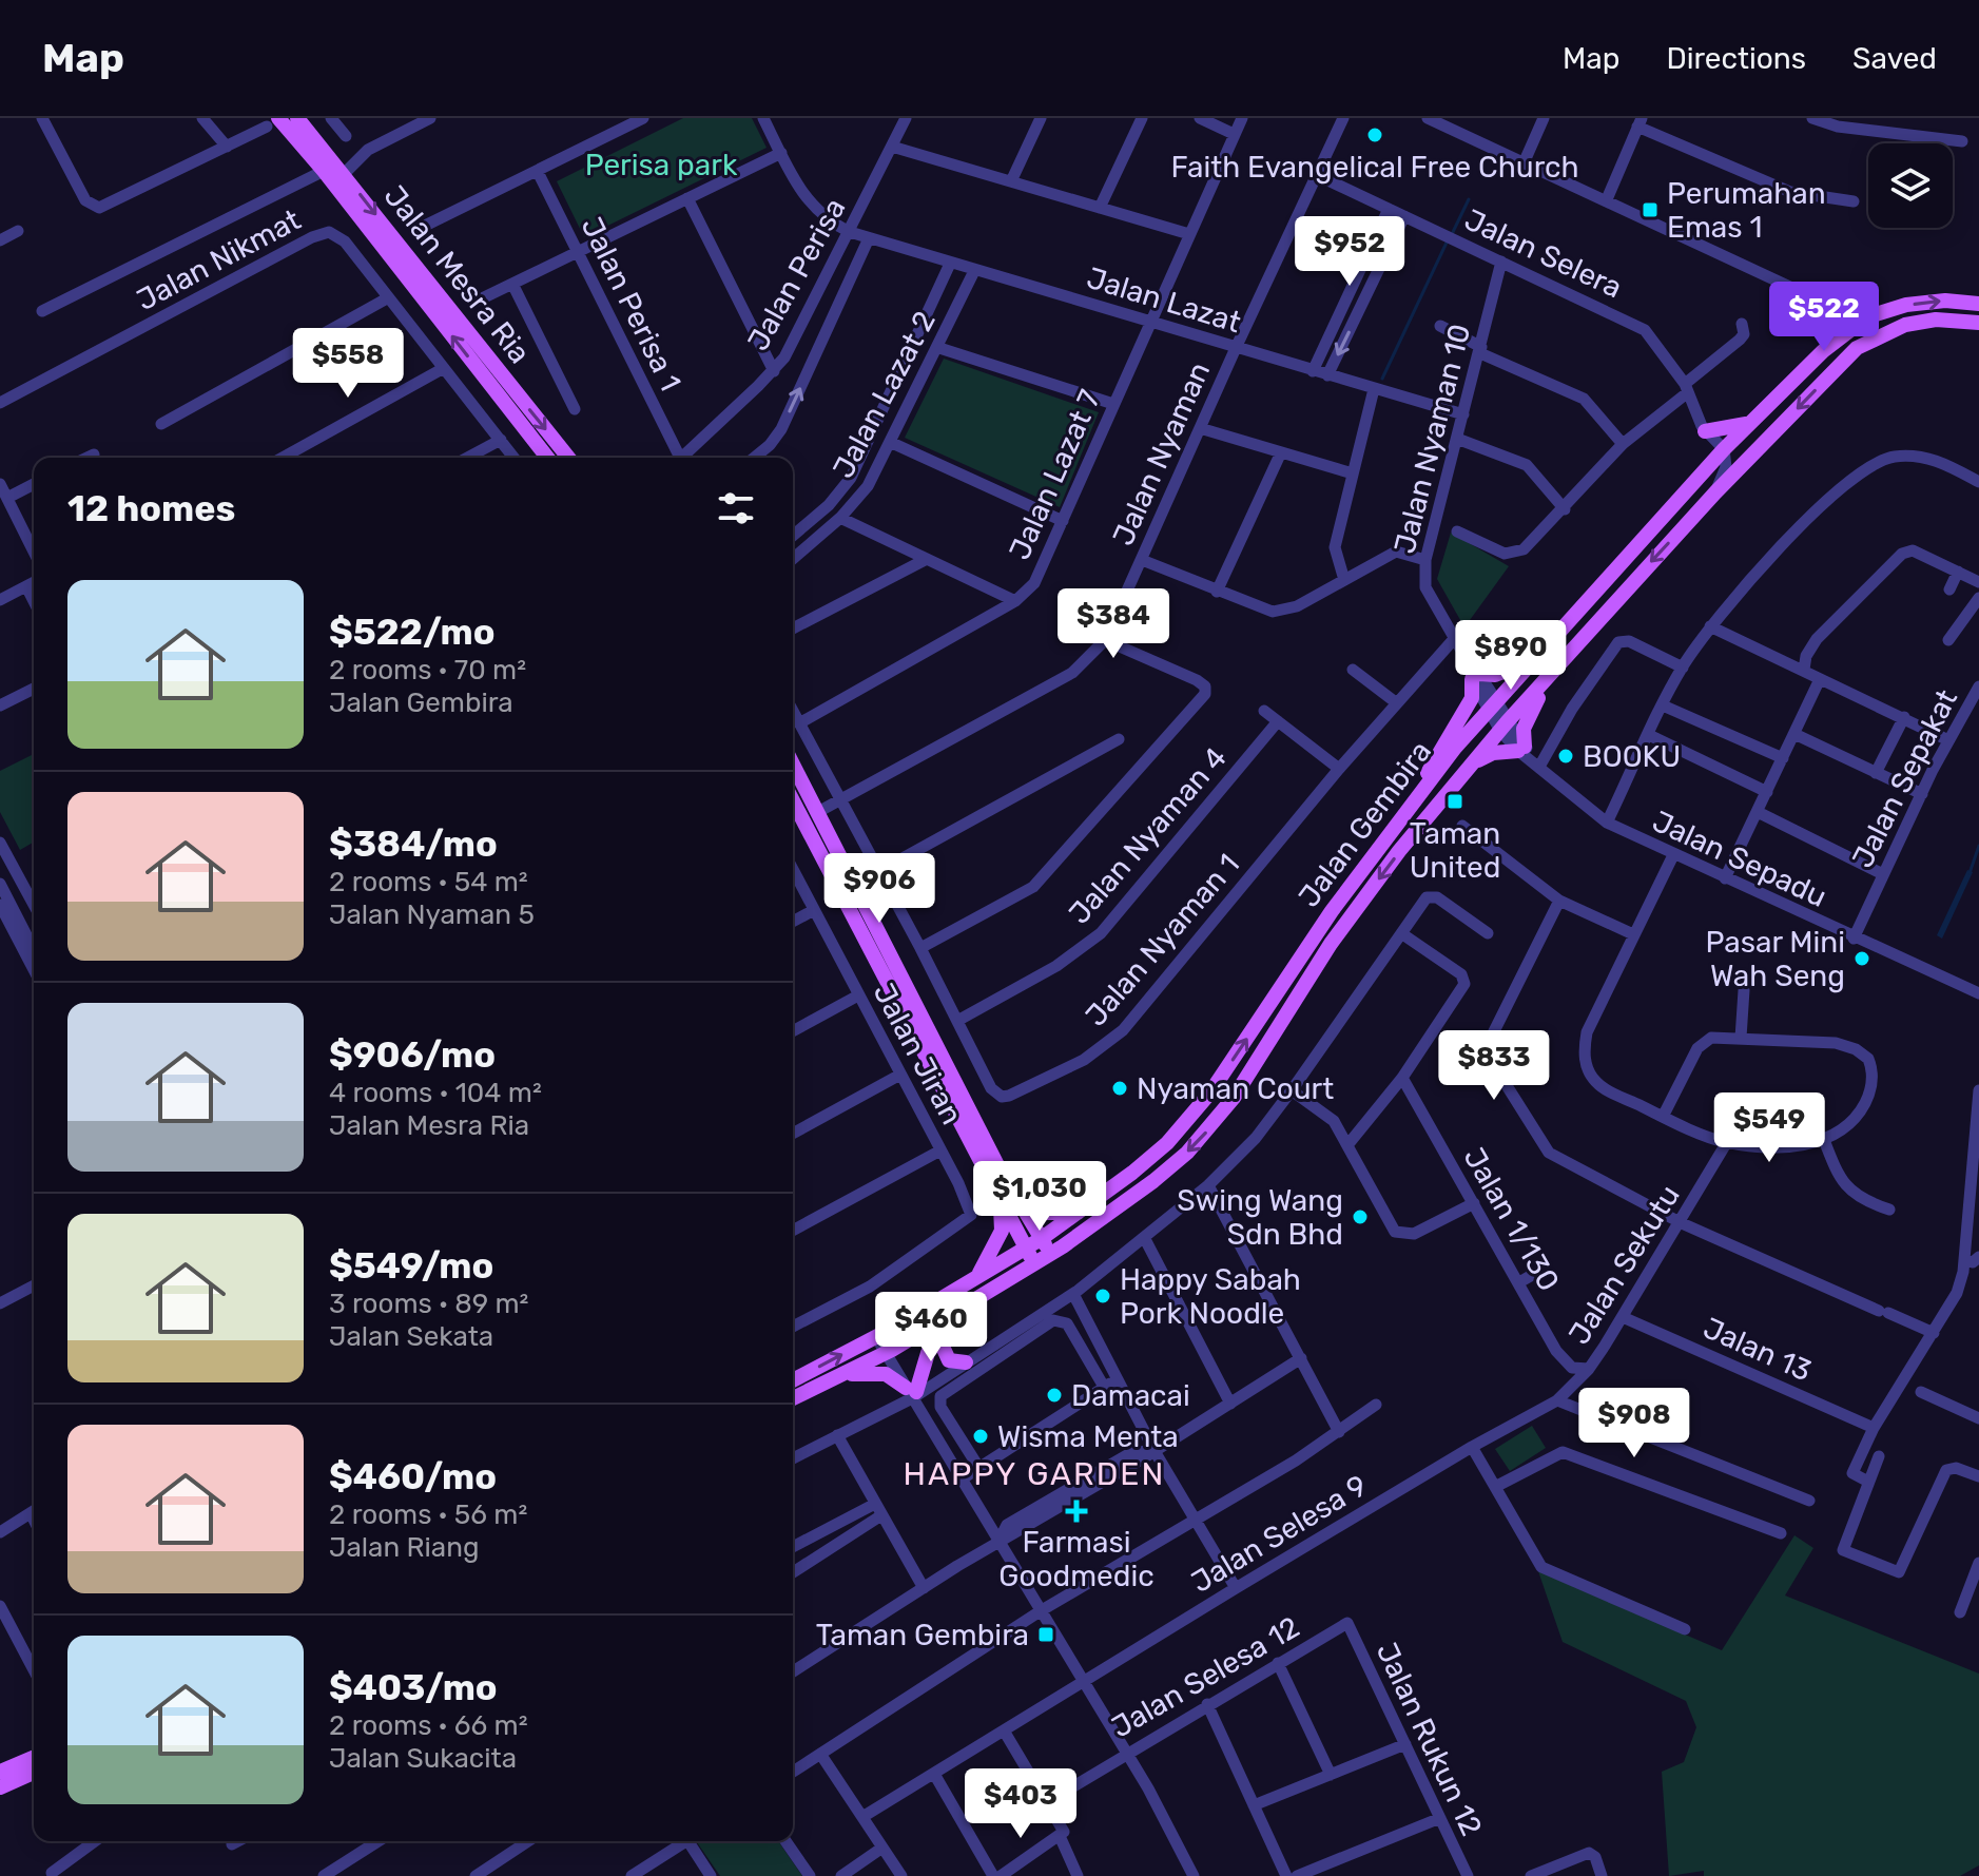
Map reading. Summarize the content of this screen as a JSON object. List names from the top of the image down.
{
  "streets": {
    "main road": ["Jalan Mesra Ria", "Jalan Gembira"],
    "street": [
      "Jalan Selera",
      "Jalan Nikmat",
      "Jalan Perisa",
      "Jalan Lazat",
      "Jalan Perisa 1",
      "Jalan Lazat 2",
      "Jalan Nyaman 10",
      "Jalan Nyaman",
      "Jalan Lazat 7",
      "Jalan Sepakat",
      "Jalan Nyaman 4",
      "Jalan Sepadu",
      "Jalan Nyaman 1",
      "Jalan Jiran",
      "Jalan 1/130",
      "Jalan Sekutu",
      "Jalan 13",
      "Jalan Selesa 9",
      "Jalan Selesa 12",
      "Jalan Rukun 12"
    ]
  },
  "crossings": [
    ["Jalan Selera", "Jalan Nyaman 10"],
    ["Jalan Selera", "Jalan Nyaman"],
    ["Jalan Selera", "Jalan Gembira"],
    ["Jalan Perisa", "Jalan Lazat"],
    ["Jalan Lazat", "Jalan Lazat 2"],
    ["Jalan Lazat", "Jalan Nyaman 10"],
    ["Jalan Lazat", "Jalan Nyaman"],
    ["Jalan Lazat", "Jalan Lazat 7"],
    ["Jalan Nyaman 10", "Jalan Gembira"],
    ["Jalan Nyaman 10", "Jalan Sepadu"],
    ["Jalan Nyaman 10", "Jalan Nyaman 1"],
    ["Jalan Nyaman", "Jalan Nyaman 1"],
    ["Jalan Lazat 7", "Jalan Nyaman 1"],
    ["Jalan Sepakat", "Jalan Sepadu"],
    ["Jalan Gembira", "Jalan Sepadu"],
    ["Jalan Nyaman 4", "Jalan Nyaman 1"],
    ["Jalan 1/130", "Jalan Sekutu"],
    ["Jalan 1/130", "Jalan Selesa 9"],
    ["Jalan Sekutu", "Jalan 13"],
    ["Jalan Sekutu", "Jalan Selesa 9"],
    ["Jalan Selesa 12", "Jalan Rukun 12"]
  ],
  "districts": ["HAPPY GARDEN"],
  "parks": ["Perisa park"],
  "places": {
    "other": [
      "Faith Evangelical Free Church",
      "BOOKU",
      "Pasar Mini Wah Seng",
      "Nyaman Court",
      "Swing Wang Sdn Bhd",
      "Happy Sabah Pork Noodle",
      "Damacai",
      "Wisma Menta"
    ],
    "transit": ["Perumahan Emas 1", "Taman United", "Taman Gembira"],
    "health": ["Farmasi Goodmedic"]
  },
  "page": {
    "header": "Map",
    "nav": ["Map", "Directions", "Saved"],
    "price": [
      "$952",
      "$522",
      "$558",
      "$384",
      "$890",
      "$906",
      "$833",
      "$549",
      "$1,030",
      "$460",
      "$908",
      "$403"
    ],
    "heading": "12 homes",
    "list": [
      {
        "name": "$522/mo",
        "note": "2 rooms · 70 m² · Jalan Gembira"
      },
      {
        "name": "$384/mo",
        "note": "2 rooms · 54 m² · Jalan Nyaman 5"
      },
      {
        "name": "$906/mo",
        "note": "4 rooms · 104 m² · Jalan Mesra Ria"
      },
      {
        "name": "$549/mo",
        "note": "3 rooms · 89 m² · Jalan Sekata"
      },
      {
        "name": "$460/mo",
        "note": "2 rooms · 56 m² · Jalan Riang"
      },
      {
        "name": "$403/mo",
        "note": "2 rooms · 66 m² · Jalan Sukacita"
      }
    ]
  }
}
